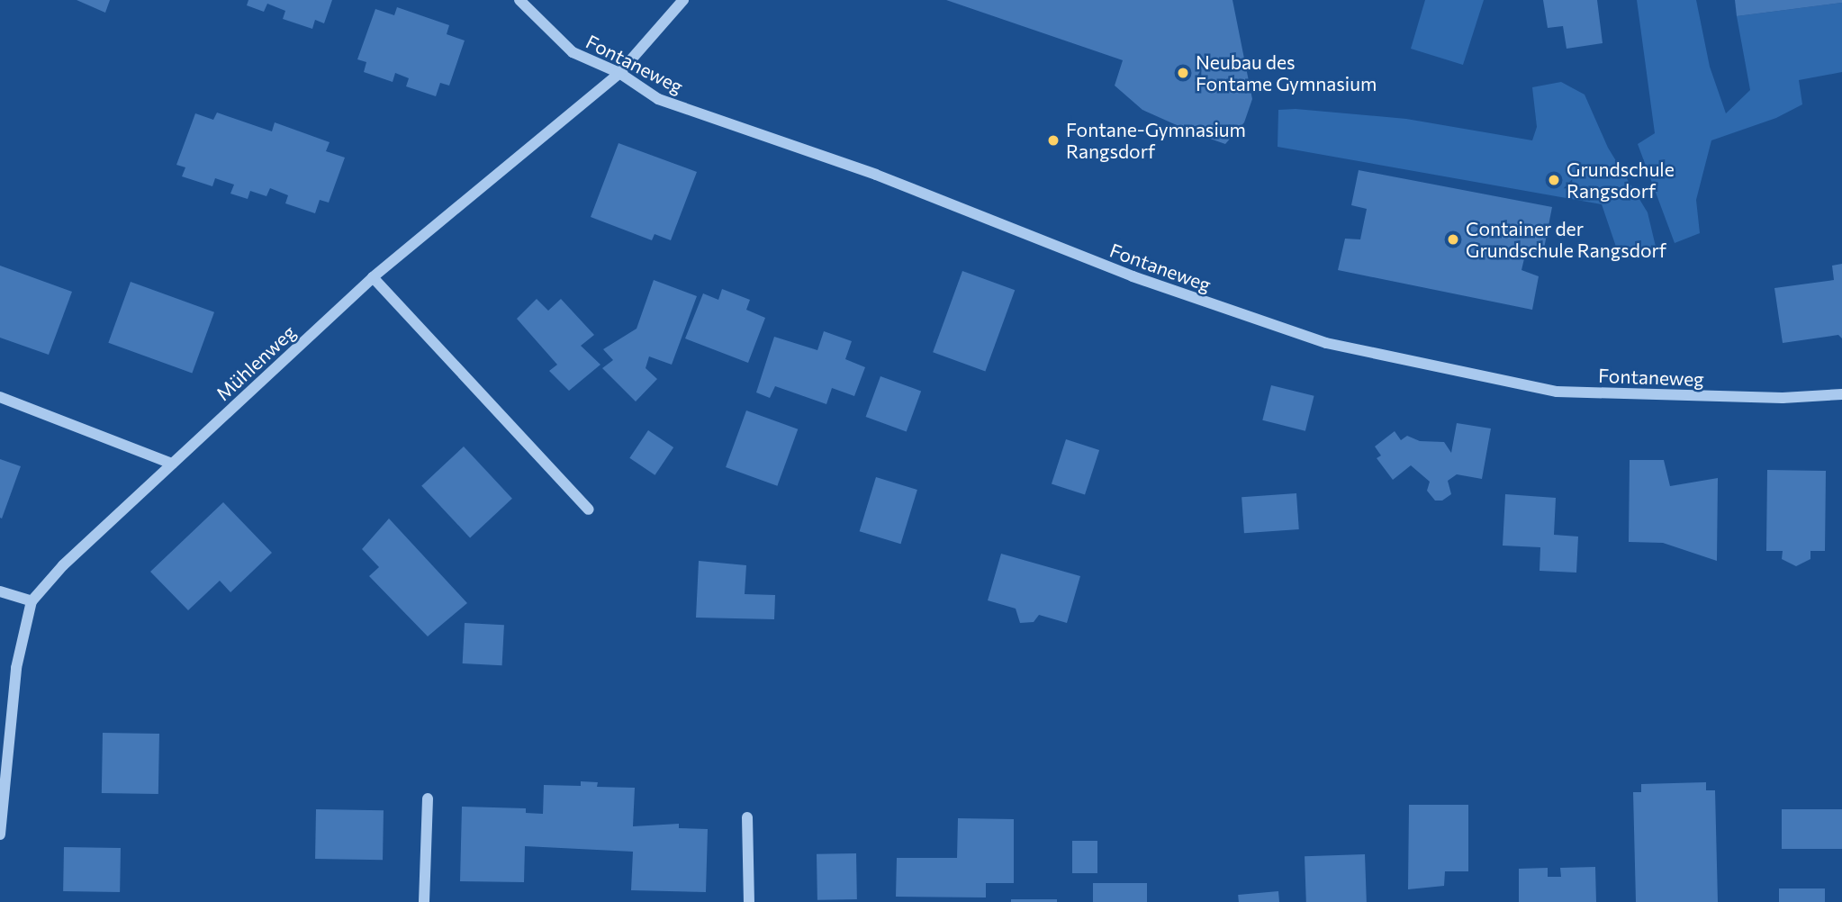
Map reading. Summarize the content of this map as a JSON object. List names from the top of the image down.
{
  "streets": {
    "street": ["Fontaneweg", "Mühlenweg"]
  },
  "crossings": [
    ["Fontaneweg", "Mühlenweg"]
  ],
  "places": [
    "Neubau des Fontame Gymnasium",
    "Fontane-Gymnasium Rangsdorf",
    "Grundschule Rangsdorf",
    "Container der Grundschule Rangsdorf"
  ]
}
